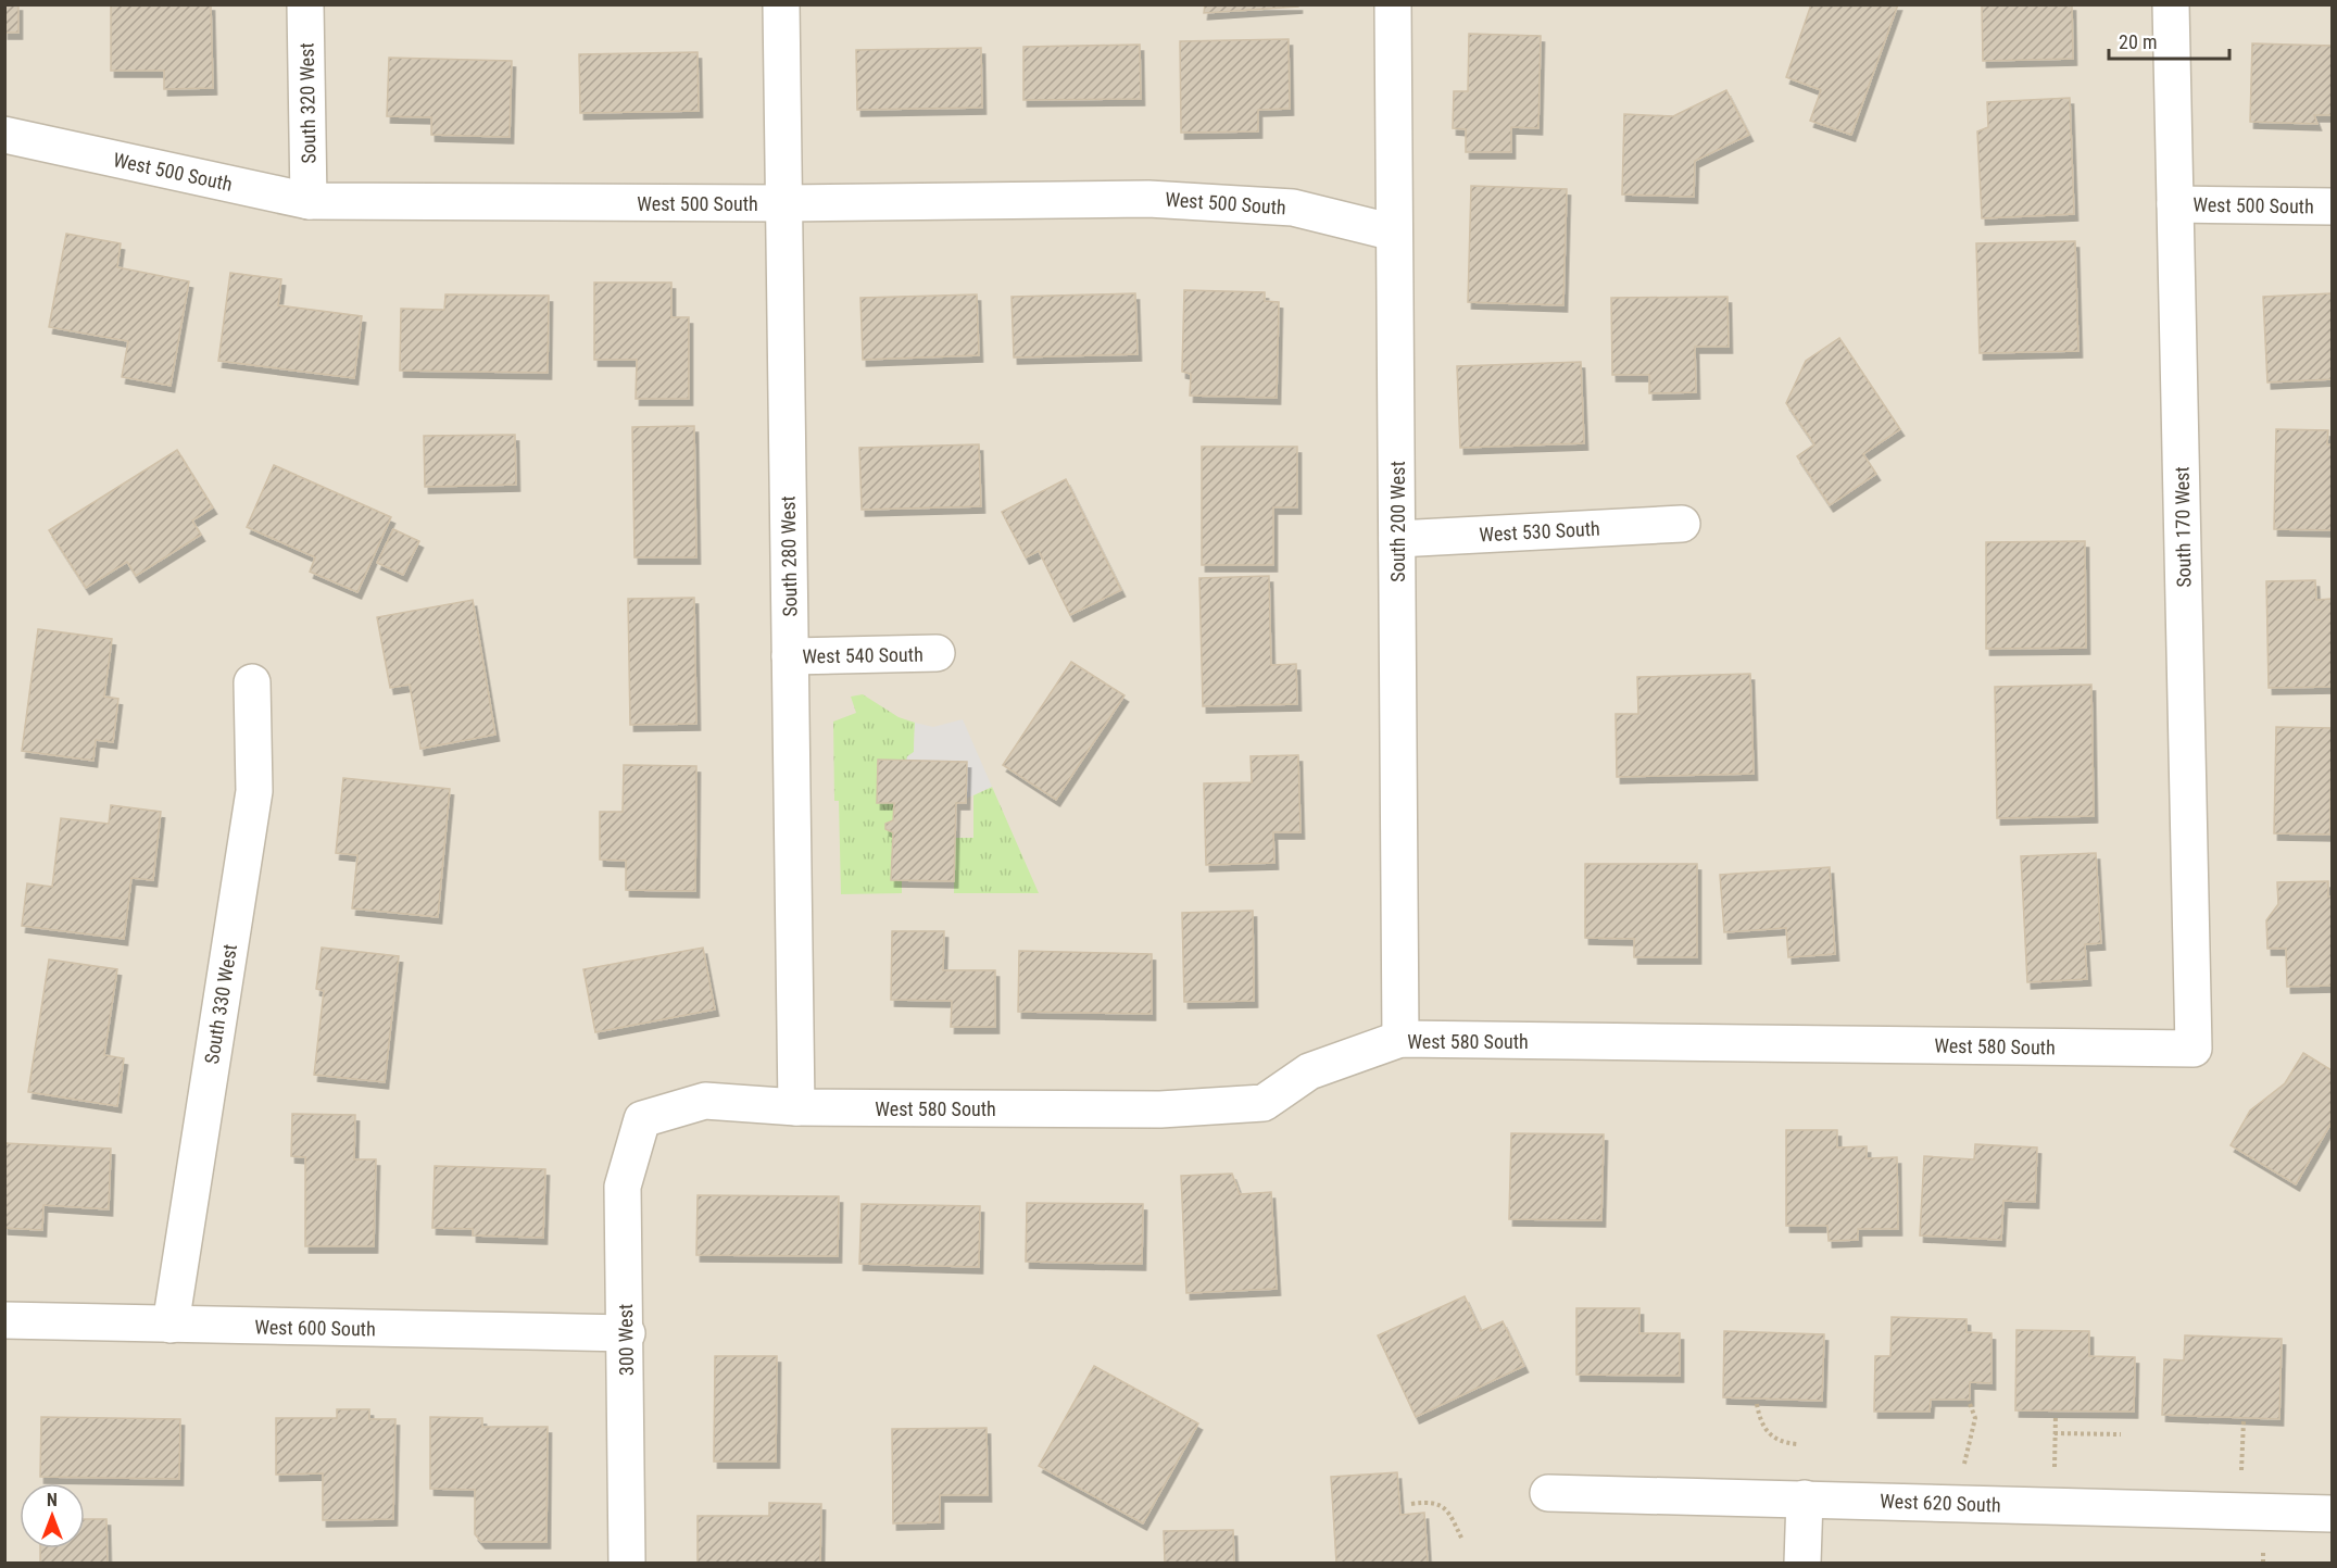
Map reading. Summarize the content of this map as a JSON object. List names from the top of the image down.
{
  "streets": {
    "street": [
      "South 320 West",
      "West 500 South",
      "South 200 West",
      "South 170 West",
      "West 530 South",
      "South 280 West",
      "West 540 South",
      "South 330 West",
      "West 580 South",
      "West 600 South",
      "300 West",
      "West 620 South"
    ]
  },
  "crossings": [
    ["South 320 West", "West 500 South"],
    ["West 500 South", "South 200 West"],
    ["West 500 South", "South 170 West"],
    ["West 500 South", "South 280 West"],
    ["South 200 West", "West 530 South"],
    ["South 200 West", "West 580 South"],
    ["South 170 West", "West 580 South"],
    ["South 280 West", "West 540 South"],
    ["South 280 West", "West 580 South"],
    ["South 330 West", "West 600 South"],
    ["West 580 South", "300 West"],
    ["West 600 South", "300 West"]
  ],
  "scale_bar": "20 m",
  "north": "top"
}
